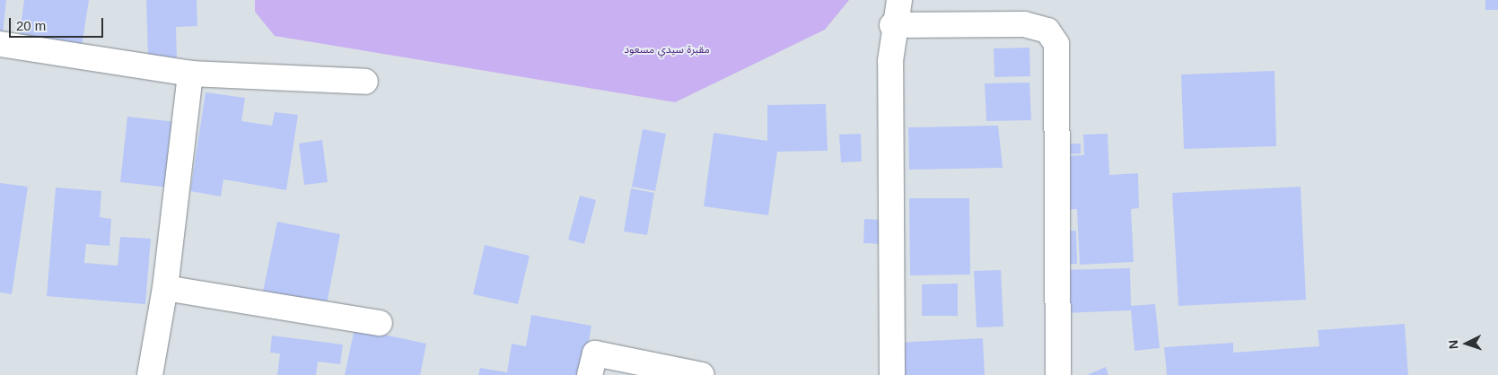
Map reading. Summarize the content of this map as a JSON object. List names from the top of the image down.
{
  "parks": ["مقبرة سيدي مسعود"],
  "scale_bar": "20 m",
  "north": "left"
}
